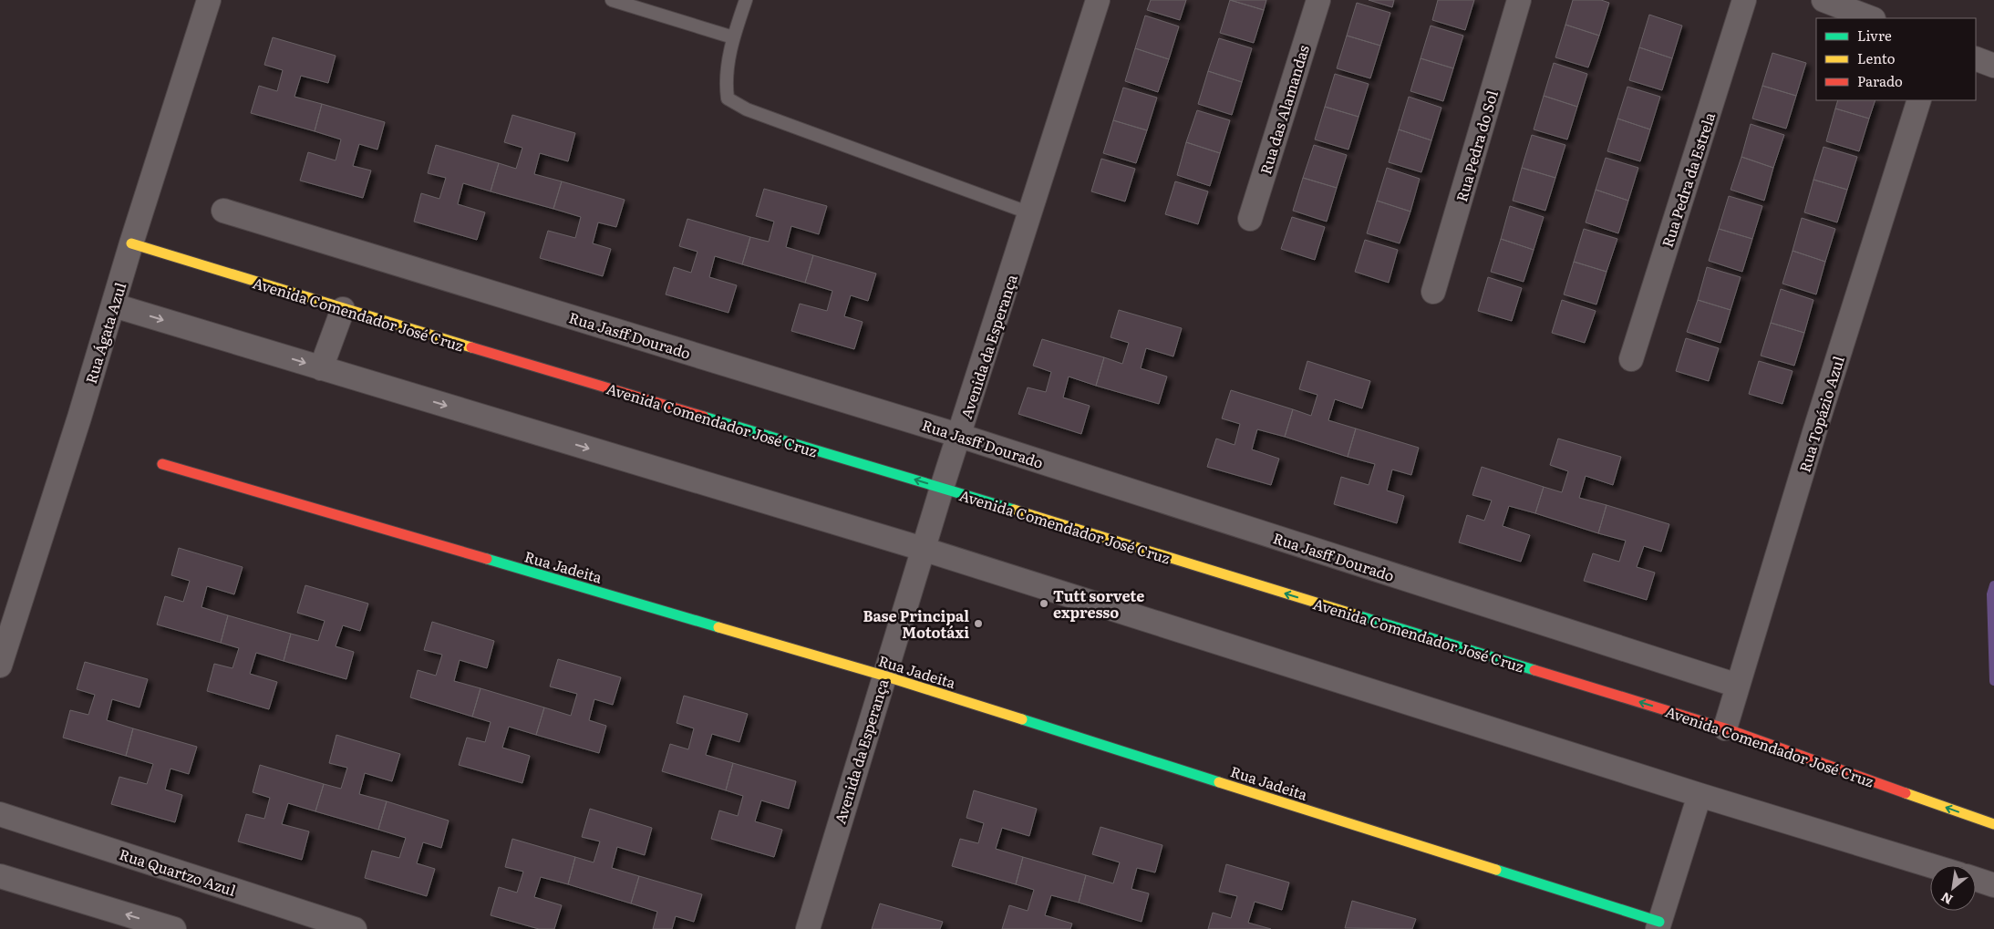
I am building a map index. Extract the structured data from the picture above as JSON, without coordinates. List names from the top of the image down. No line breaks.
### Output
{"streets":{"street":["Rua das Alamandas","Rua Pedra do Sol","Rua Pedra da Estrela","Avenida Comendador José Cruz","Rua Ágata Azul","Rua Jasff Dourado","Avenida da Esperança","Rua Topázio Azul","Rua Jadeita","Rua Quartzo Azul"]},"crossings":[["Avenida Comendador José Cruz","Rua Ágata Azul"],["Avenida Comendador José Cruz","Avenida da Esperança"],["Avenida Comendador José Cruz","Rua Topázio Azul"],["Rua Jasff Dourado","Avenida da Esperança"],["Rua Jasff Dourado","Rua Topázio Azul"],["Avenida da Esperança","Rua Jadeita"]],"places":["Tutt sorvete expresso","Base Principal Mototáxi"],"legend":["Livre","Lento","Parado"],"north":"bottom left"}
